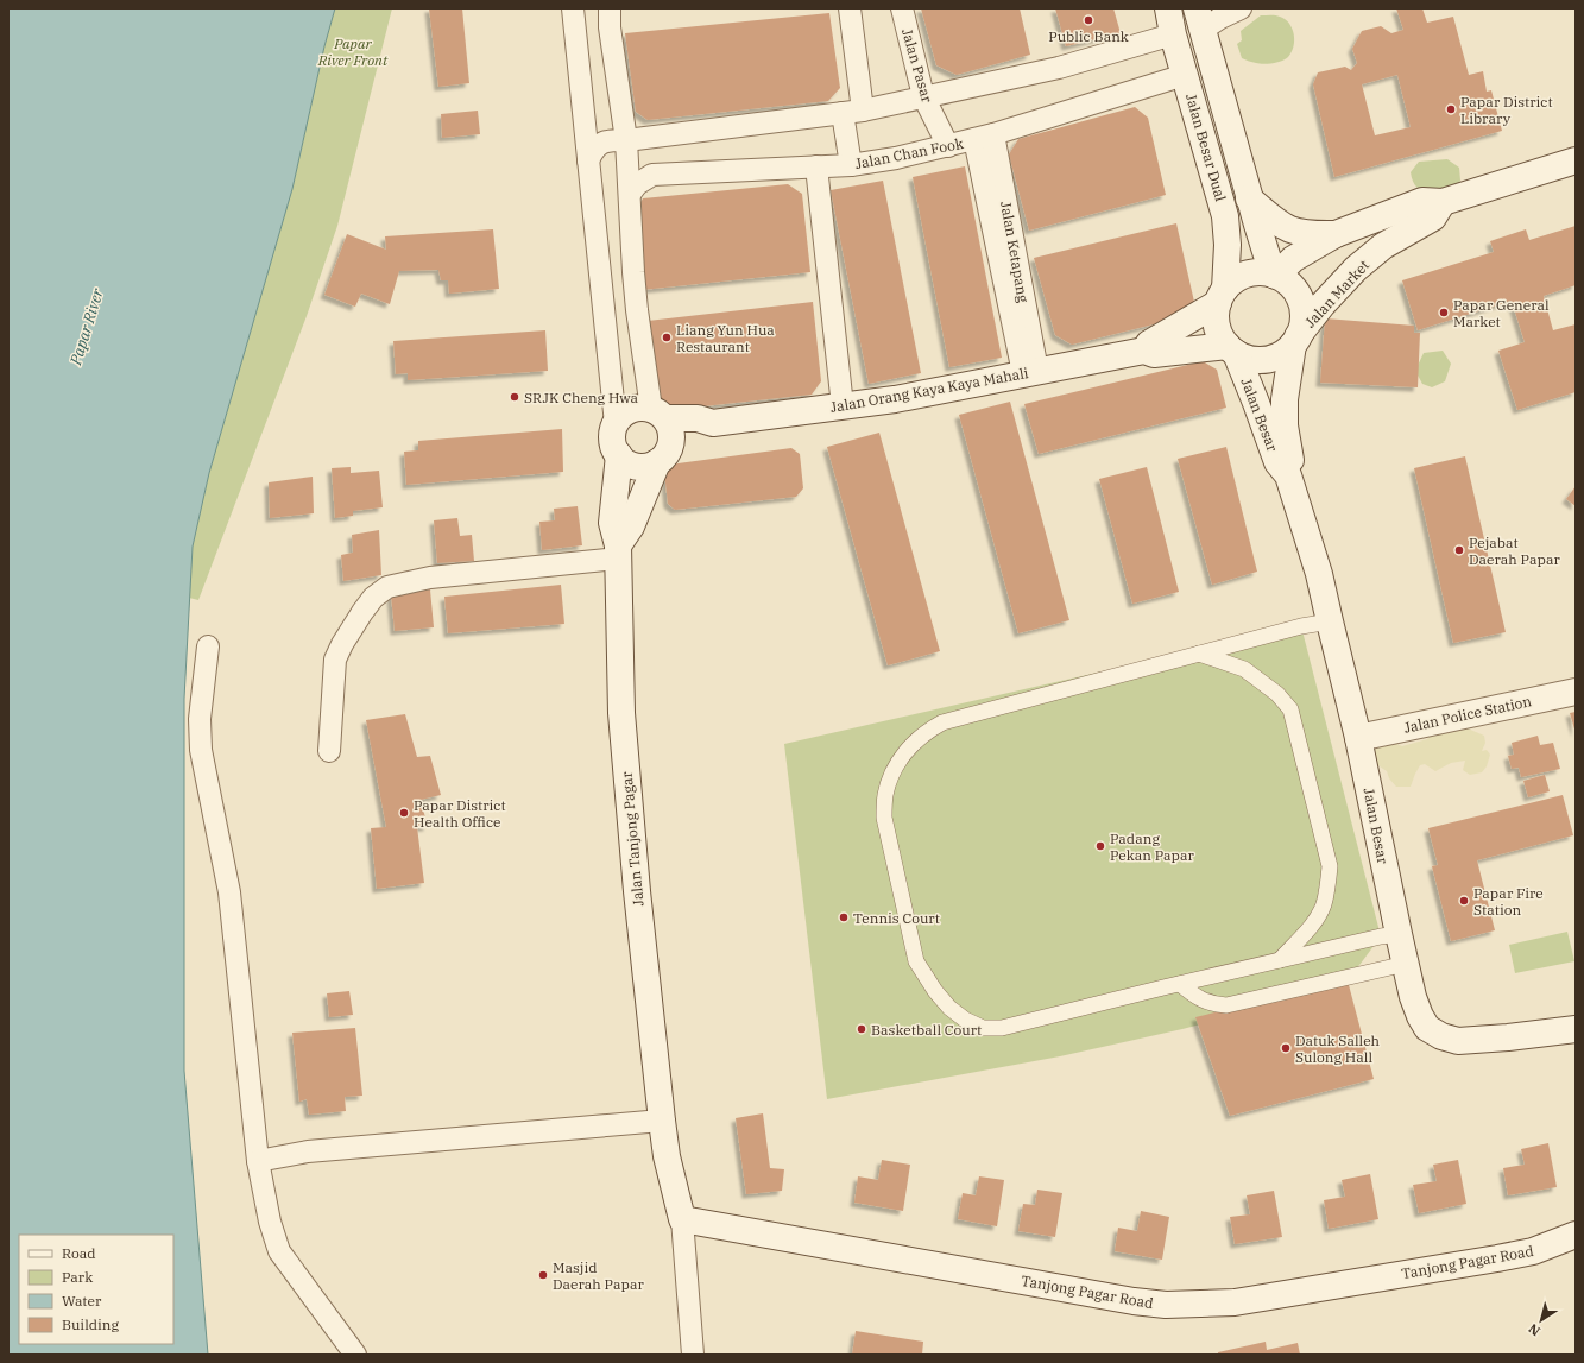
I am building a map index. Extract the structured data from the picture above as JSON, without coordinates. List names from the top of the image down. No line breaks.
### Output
{"streets":{"main road":["Jalan Besar Dual","Jalan Market","Jalan Orang Kaya Kaya Mahali","Jalan Besar","Jalan Police Station","Jalan Tanjong Pagar","Tanjong Pagar Road"],"street":["Jalan Pasar","Jalan Chan Fook","Jalan Ketapang"]},"crossings":[["Jalan Pasar","Jalan Chan Fook"],["Jalan Besar Dual","Jalan Chan Fook"],["Jalan Besar Dual","Jalan Market"],["Jalan Besar Dual","Jalan Orang Kaya Kaya Mahali"],["Jalan Besar Dual","Jalan Besar"],["Jalan Chan Fook","Jalan Ketapang"],["Jalan Ketapang","Jalan Orang Kaya Kaya Mahali"],["Jalan Market","Jalan Orang Kaya Kaya Mahali"],["Jalan Market","Jalan Besar"],["Jalan Orang Kaya Kaya Mahali","Jalan Besar"],["Jalan Orang Kaya Kaya Mahali","Jalan Tanjong Pagar"],["Jalan Besar","Jalan Police Station"],["Jalan Tanjong Pagar","Tanjong Pagar Road"]],"water":["Papar River"],"parks":["Papar River Front"],"places":["Public Bank","Papar District Library","Papar General Market","Liang Yun Hua Restaurant","SRJK Cheng Hwa","Pejabat Daerah Papar","Papar District Health Office","Padang Pekan Papar","Papar Fire Station","Tennis Court","Basketball Court","Datuk Salleh Sulong Hall","Masjid Daerah Papar"],"legend":["Road","Park","Water","Building"],"north":"bottom left"}
